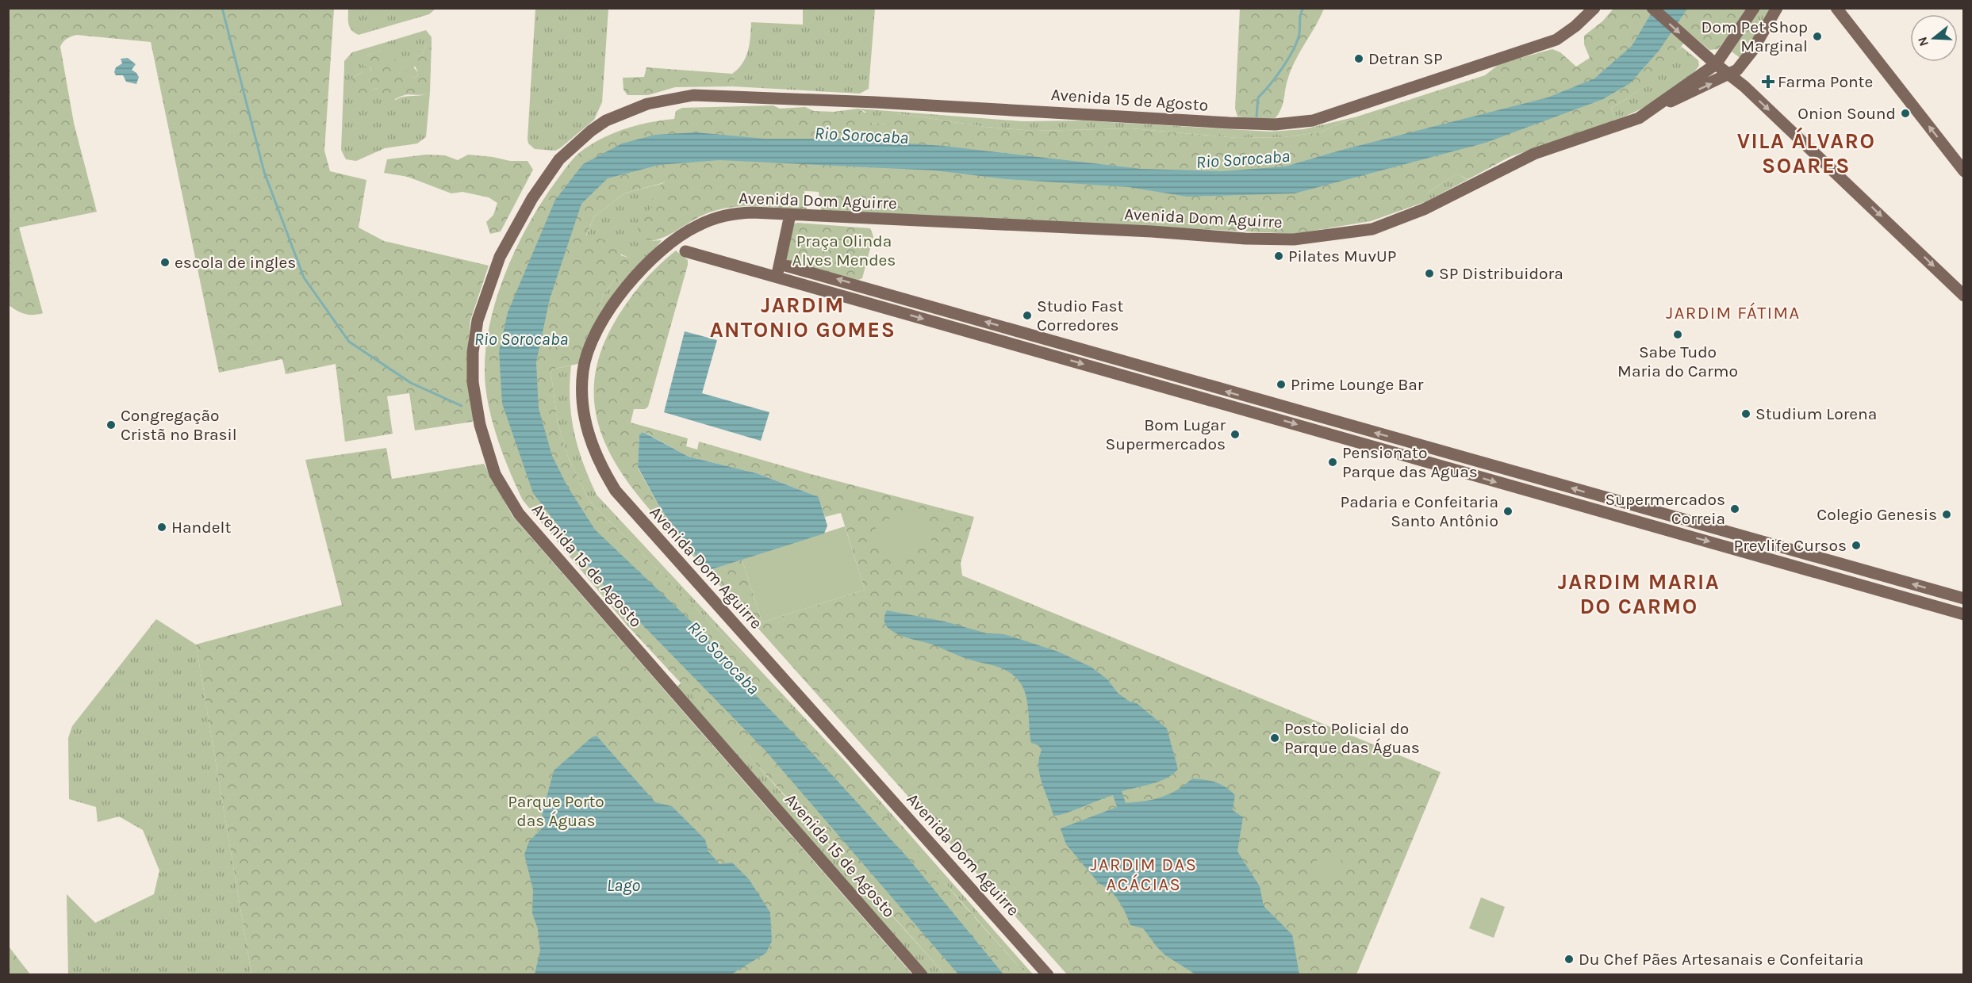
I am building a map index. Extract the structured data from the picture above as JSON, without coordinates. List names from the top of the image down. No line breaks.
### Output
{"streets":{"main road":["Avenida 15 de Agosto","Avenida Dom Aguirre"]},"districts":["VILA ÁLVARO SOARES","JARDIM ANTONIO GOMES","JARDIM FÁTIMA","JARDIM MARIA DO CARMO","JARDIM DAS ACÁCIAS"],"water":["Rio Sorocaba","Lago"],"parks":["Praça Olinda Alves Mendes","Parque Porto das Águas"],"places":{"other":["Dom Pet Shop Marginal","Detran SP","Onion Sound","Pilates MuvUP","escola de ingles","SP Distribuidora","Studio Fast Corredores","Sabe Tudo Maria do Carmo","Prime Lounge Bar","Studium Lorena","Congregação Cristã no Brasil","Bom Lugar Supermercados","Pensionato Parque das Aguas","Supermercados Correia","Padaria e Confeitaria Santo Antônio","Colegio Genesis","Handelt","Prevlife Cursos","Posto Policial do Parque das Águas","Du Chef Pães Artesanais e Confeitaria"],"health":["Farma Ponte"]},"north":"left"}
